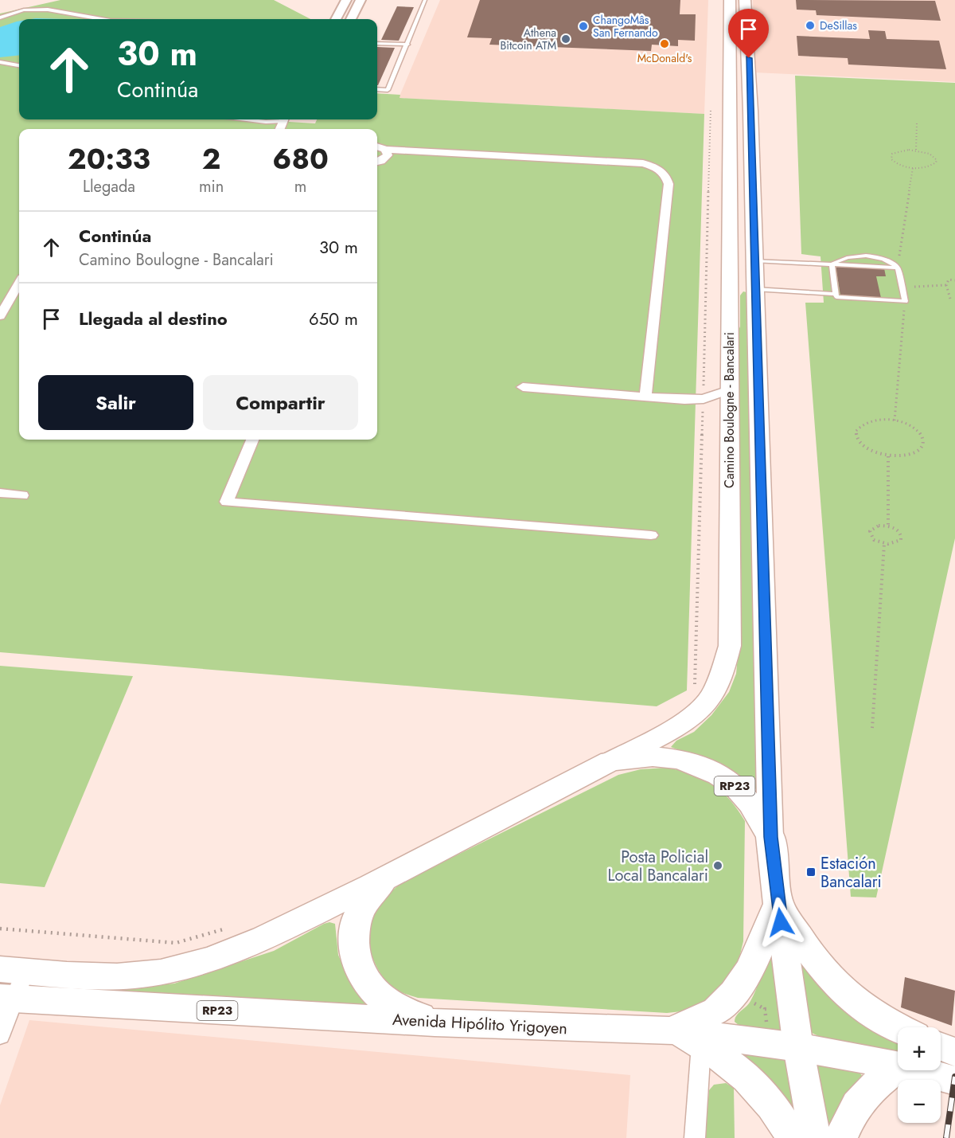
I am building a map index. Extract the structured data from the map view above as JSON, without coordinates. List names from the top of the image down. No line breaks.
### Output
{"streets":{"main road":["Camino Boulogne - Bancalari","RP23","Avenida Hipólito Yrigoyen"]},"crossings":[["Camino Boulogne - Bancalari","RP23"],["RP23","Avenida Hipólito Yrigoyen"]],"places":{"other":["DeSillas","ChangoMâs San Fernando","Athena Bitcoin ATM","McDonald's","Posta Policial Local Bancalari"],"transit":["Estación Bancalari"]},"page":{"turn":["30 m","Continúa"],"eta":["20:33","Llegada","2","min","680","m"],"list":[{"name":"Continúa","note":"Camino Boulogne - Bancalari","value":"30 m"},{"name":"Llegada al destino","value":"650 m"}],"buttons":["Salir","Compartir"],"map_buttons":["+","−"]}}
